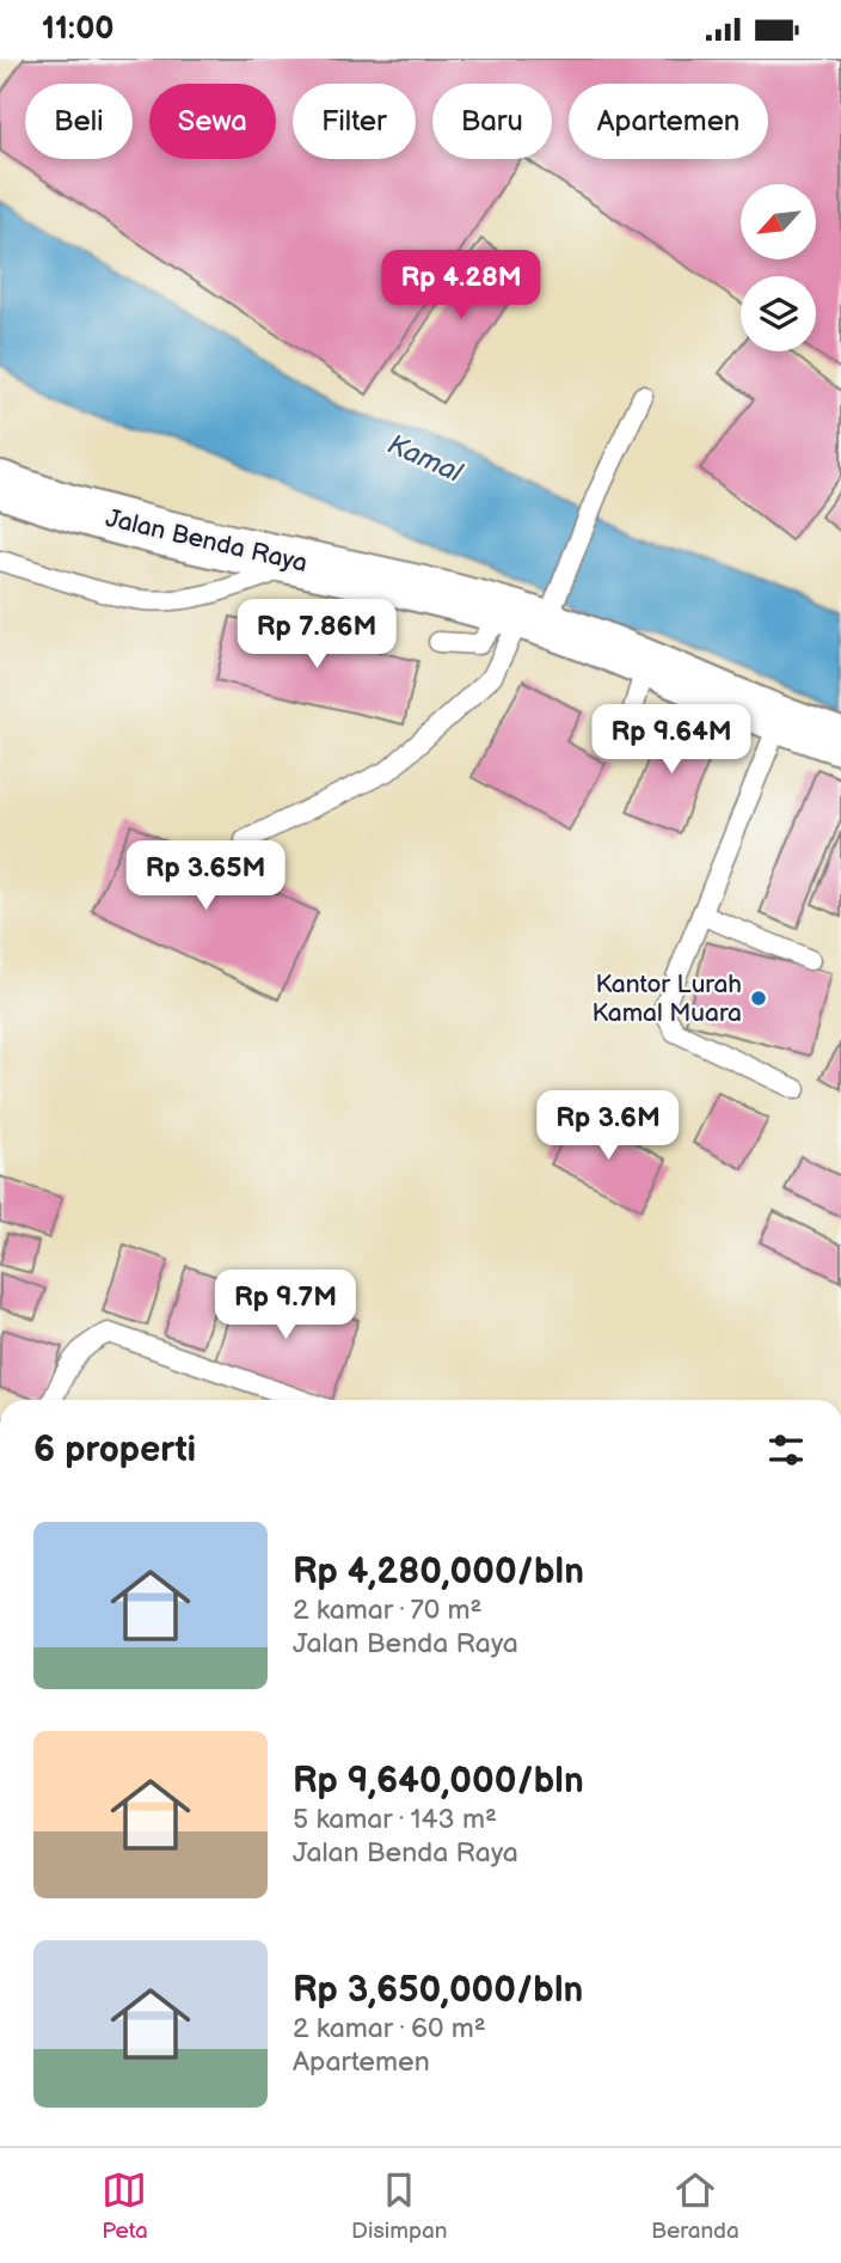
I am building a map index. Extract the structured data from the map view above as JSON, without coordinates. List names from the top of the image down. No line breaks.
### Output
{"streets":{"main road":["Jalan Benda Raya"]},"water":["Kamal"],"places":["Kantor Lurah Kamal Muara"],"north":"bottom left","page":{"status":"11:00","chip":["Beli","Sewa","Filter","Baru","Apartemen"],"price":["Rp 4.28M","Rp 7.86M","Rp 9.64M","Rp 3.65M","Rp 3.6M","Rp 9.7M"],"heading":"6 properti","list":[{"name":"Rp 4,280,000/bln","note":"2 kamar · 70 m² · Jalan Benda Raya"},{"name":"Rp 9,640,000/bln","note":"5 kamar · 143 m² · Jalan Benda Raya"},{"name":"Rp 3,650,000/bln","note":"2 kamar · 60 m² · Apartemen"}],"tabs":["Peta","Disimpan","Beranda"]}}
